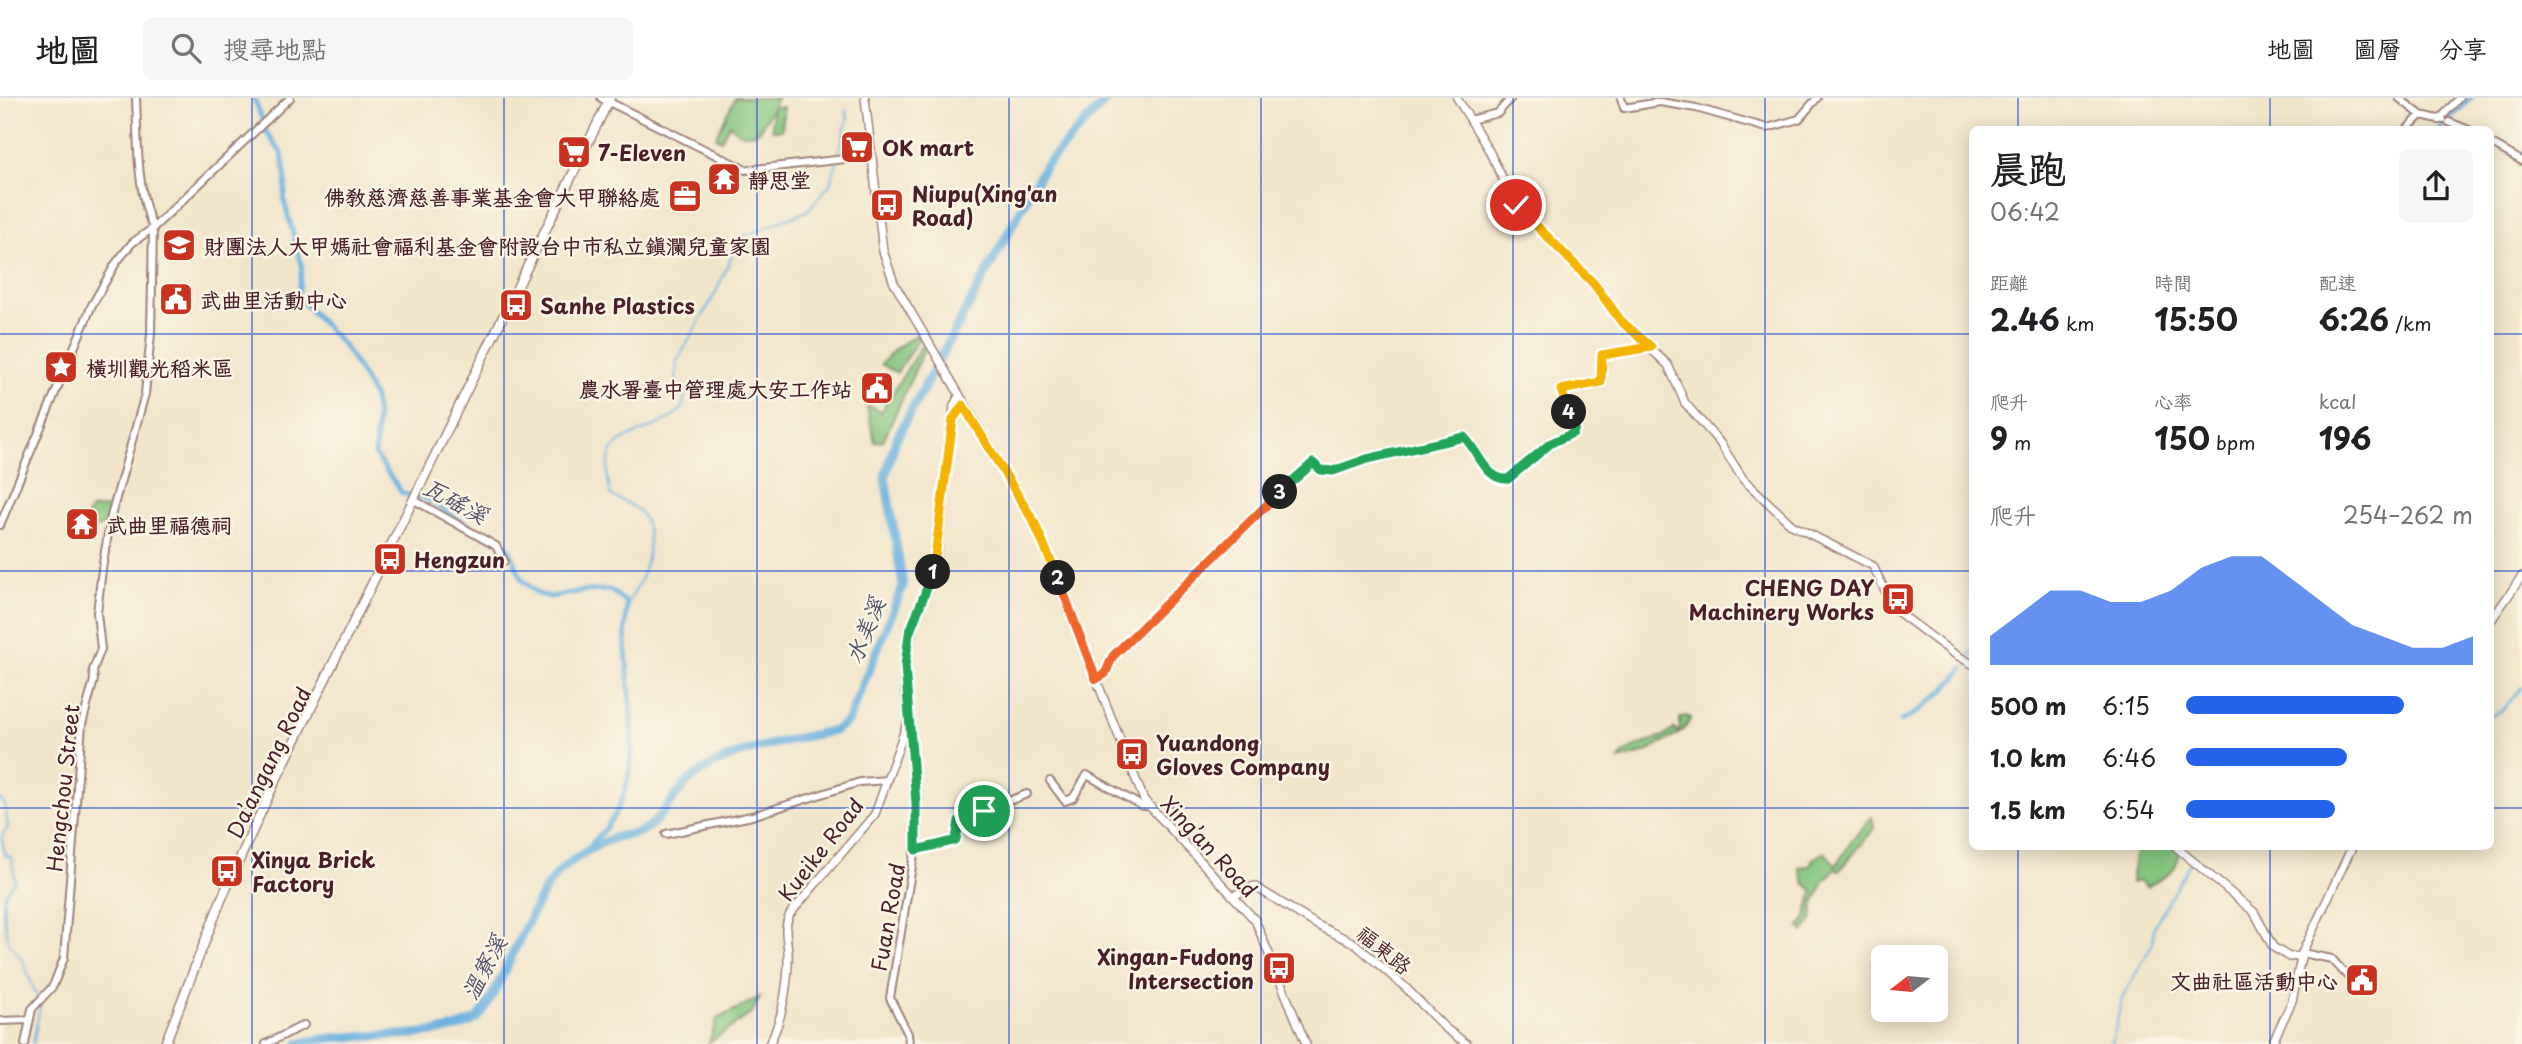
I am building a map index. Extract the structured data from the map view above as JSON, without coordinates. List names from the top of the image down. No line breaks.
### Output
{"streets":{"main road":["Da’angang Road"],"street":["Hengchou Street","Xing’an Road","Kueike Road","Fuan Road","福東路"]},"crossings":[["Xing’an Road","Fuan Road"],["Xing’an Road","福東路"],["Kueike Road","Fuan Road"]],"water":["瓦磘溪","水美溪","溫寮溪"],"places":{"supermarket":["OK mart","7-Eleven"],"temple":["靜思堂","武曲里福德祠"],"office":["佛教慈濟慈善事業基金會大甲聯絡處"],"bus stop":["Niupu(Xing'an Road)","Sanhe Plastics","Hengzun","CHENG DAY Machinery Works","Yuandong Gloves Company","Xinya Brick Factory","Xingan-Fudong Intersection"],"school or university":["財團法人大甲媽社會福利基金會附設台中市私立鎮瀾兒童家園"],"public building":["武曲里活動中心","農水署臺中管理處大安工作站","文曲社區活動中心"],"place":["橫圳觀光稻米區"]},"north":"left","page":{"header":"地圖","search":"搜尋地點","nav":["地圖","圖層","分享"],"heading":["晨跑","06:42"],"stats":[["距離","2.46 km"],["時間","15:50"],["配速","6:26 /km"],["爬升","9 m"],["心率","150 bpm"],["kcal","196"]],"pins":["4","3","1","2"],"chart":["爬升","254–262 m"],"list":[{"name":"500 m","note":"6:15"},{"name":"1.0 km","note":"6:46"},{"name":"1.5 km","note":"6:54"}]}}
